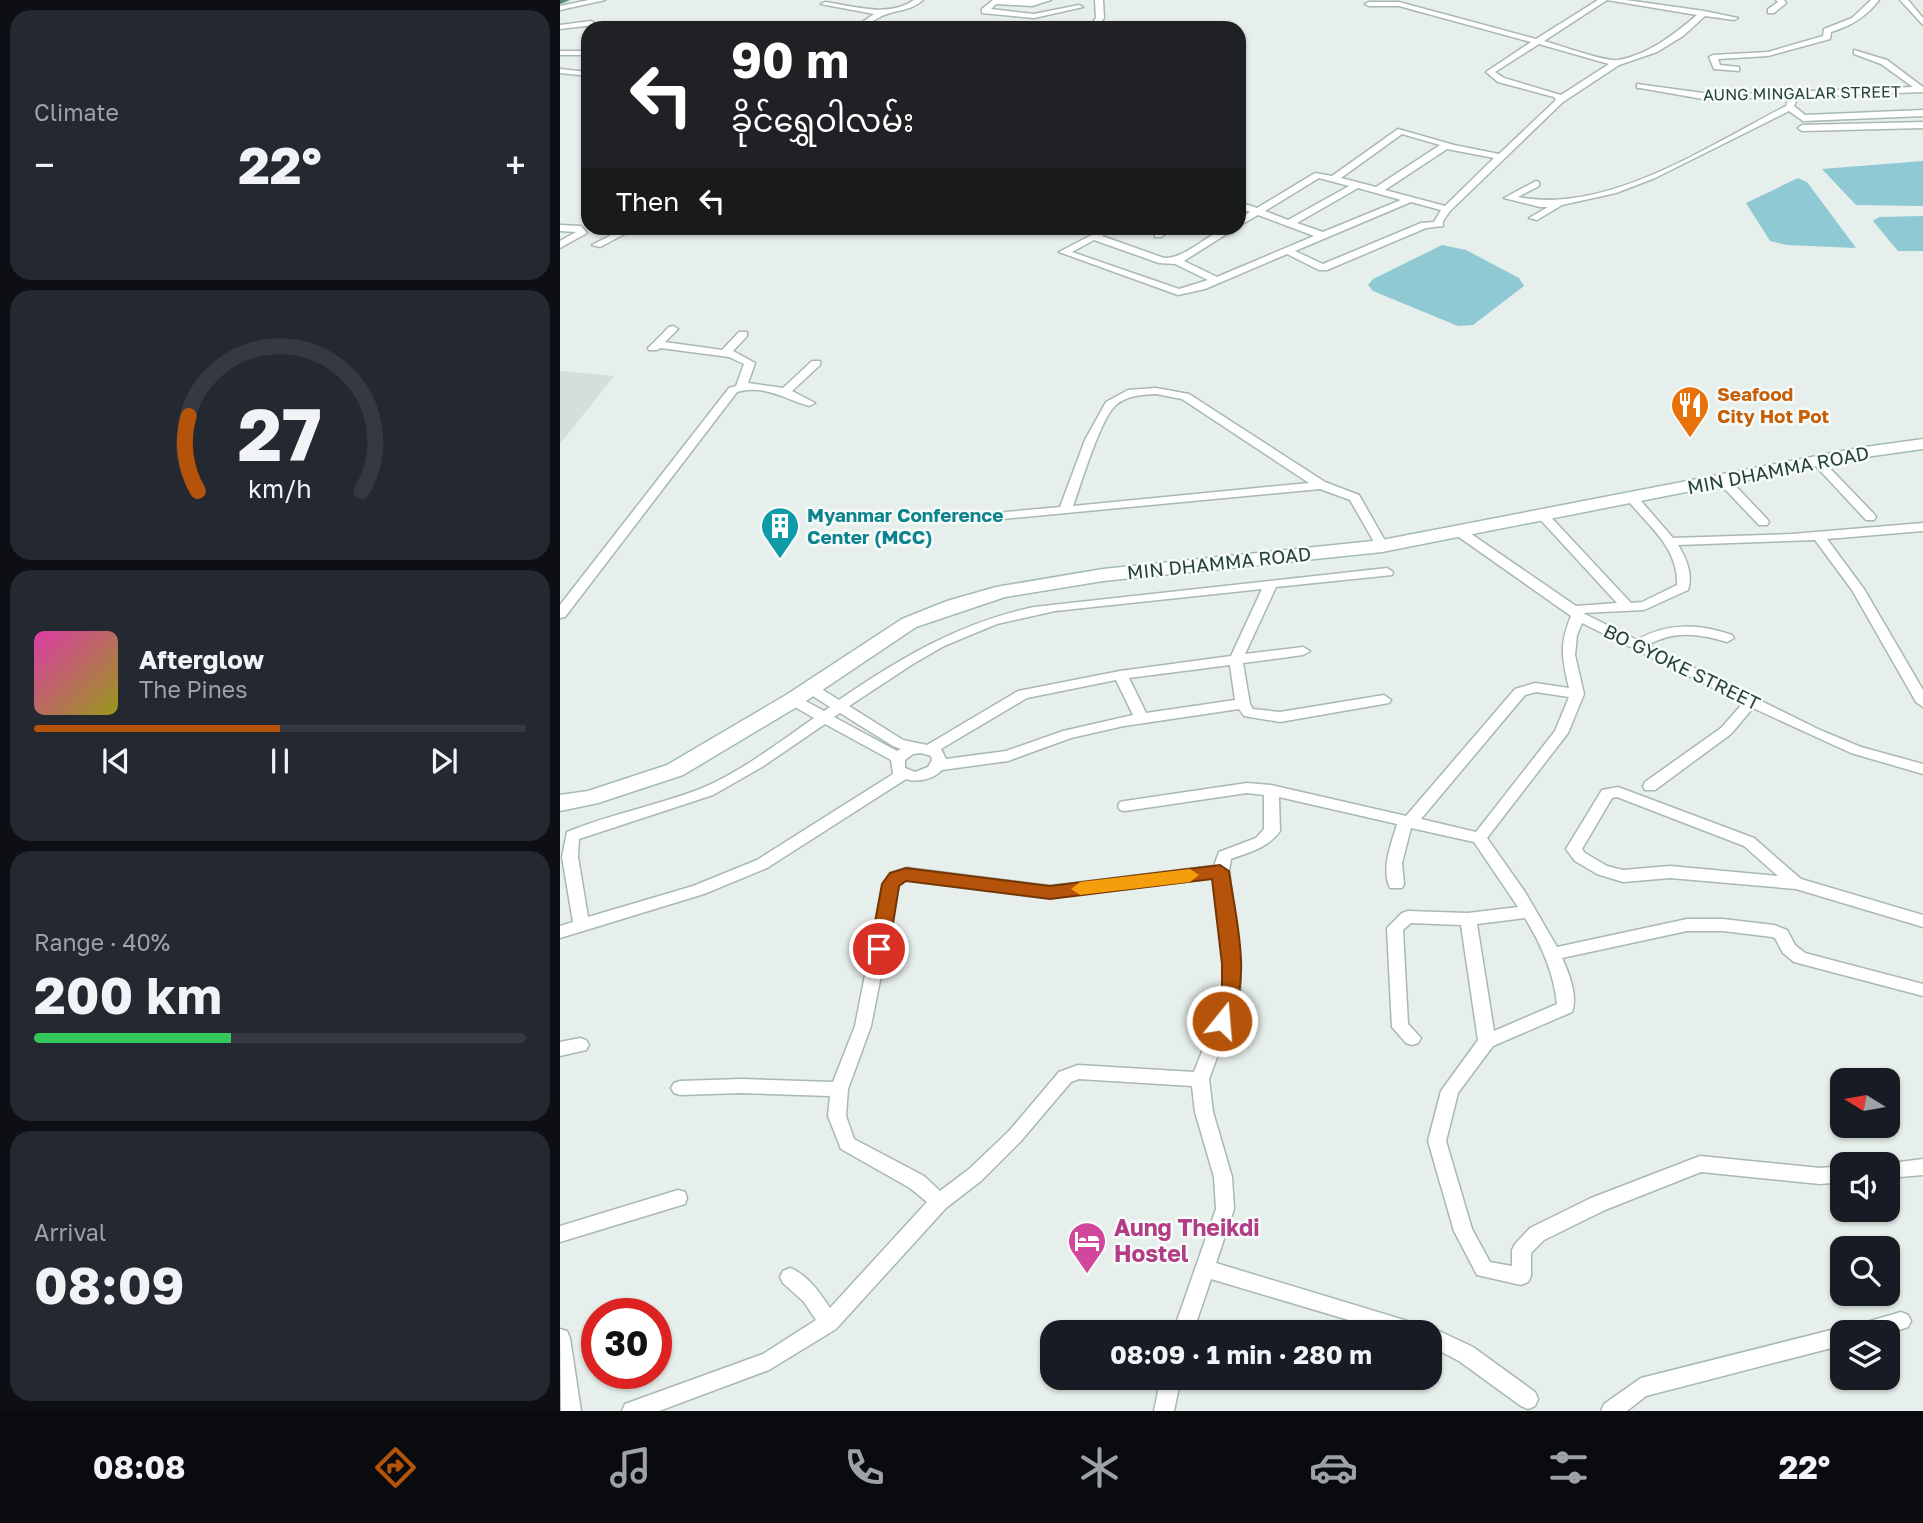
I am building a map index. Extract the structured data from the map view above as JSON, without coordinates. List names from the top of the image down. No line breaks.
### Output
{"streets":{"main road":["MIN DHAMMA ROAD"],"street":["AUNG MINGALAR STREET","BO GYOKE STREET"]},"crossings":[["MIN DHAMMA ROAD","BO GYOKE STREET"]],"places":{"restaurant":["Seafood City Hot Pot"],"building":["Myanmar Conference Center (MCC)"],"hotel":["Aung Theikdi Hostel"]},"north":"left","page":{"tile":["Climate",["Range · 40%","200 km"],["Arrival","08:09"]],"turn":["90 m","ခိုင်ရွှေဝါလမ်း"],"heat":["−","22°","+"],"then":"Then","song":["Afterglow","The Pines"],"limit":"30","trip":"08:09 · 1 min · 280 m","tabs":["08:08","22°"],"gauge":["27","km/h"]}}
